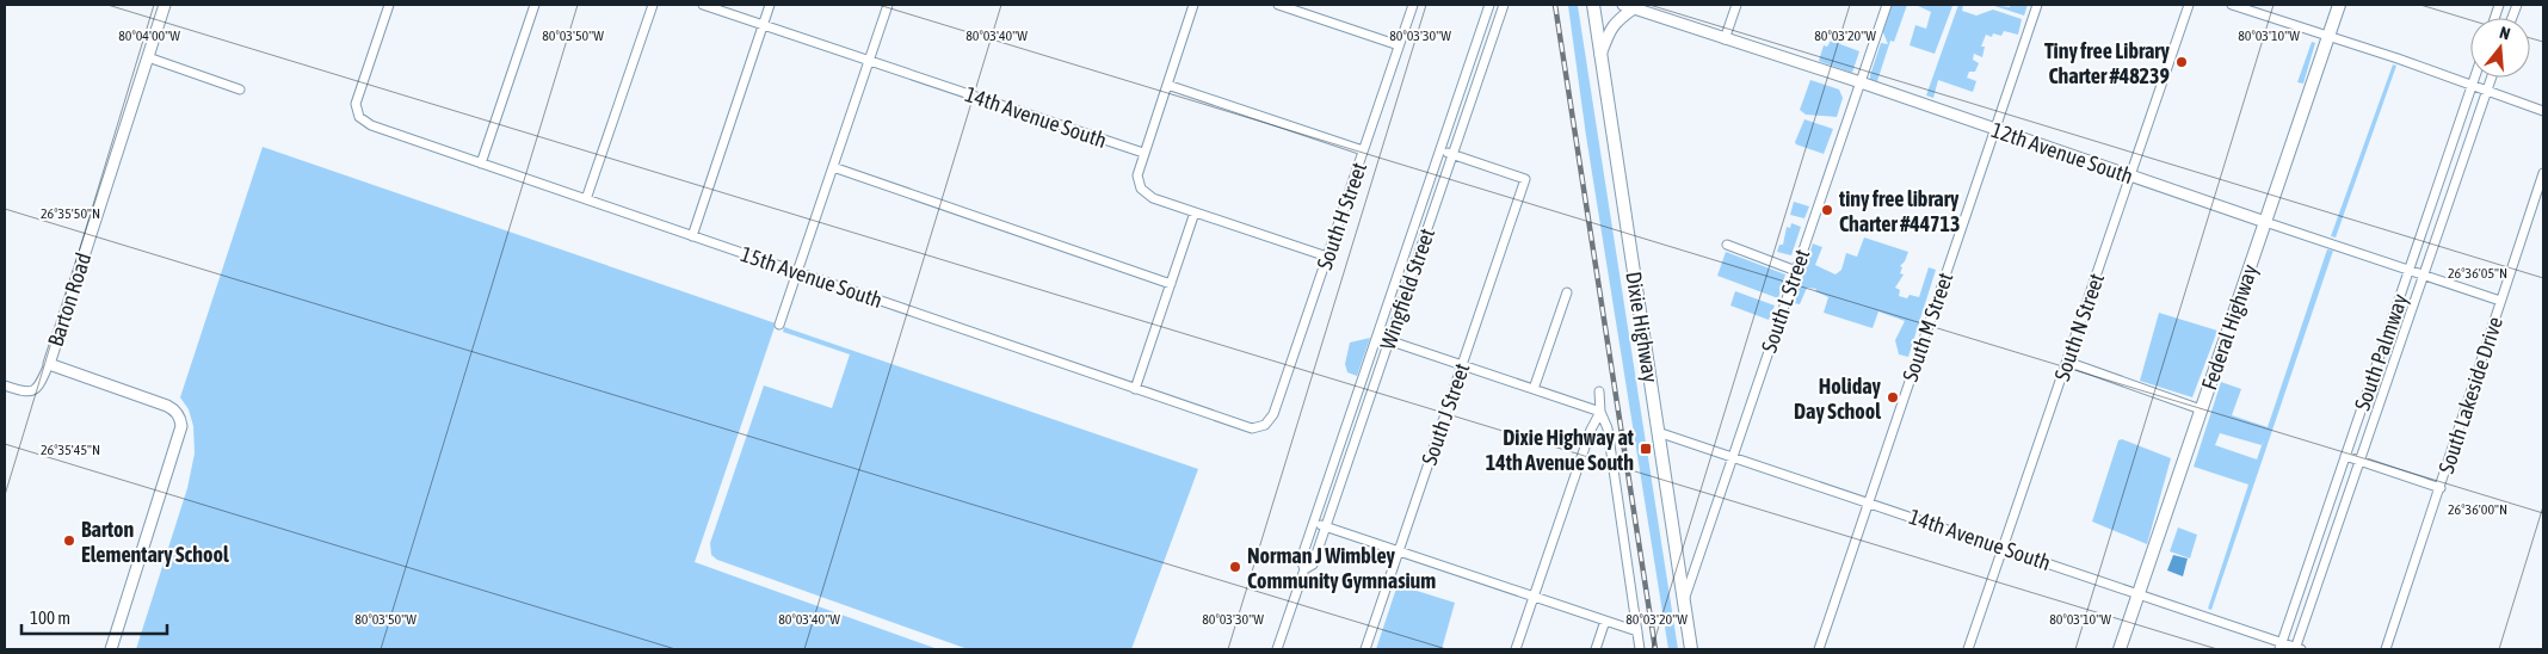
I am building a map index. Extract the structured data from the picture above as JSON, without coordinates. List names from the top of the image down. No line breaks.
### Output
{"streets":{"main road":["Dixie Highway","Federal Highway"],"street":["14th Avenue South","12th Avenue South","South H Street","15th Avenue South","Wingfield Street","Barton Road","South L Street","South M Street","South N Street","South Palmway","South Lakeside Drive","South J Street"]},"crossings":[["14th Avenue South","South L Street"],["14th Avenue South","Dixie Highway"],["14th Avenue South","South M Street"],["14th Avenue South","South N Street"],["14th Avenue South","Federal Highway"],["14th Avenue South","South Palmway"],["12th Avenue South","South L Street"],["12th Avenue South","South M Street"],["12th Avenue South","South N Street"],["12th Avenue South","Federal Highway"],["12th Avenue South","South Palmway"],["12th Avenue South","South Lakeside Drive"],["South H Street","15th Avenue South"],["Wingfield Street","South J Street"],["South L Street","Dixie Highway"]],"places":{"other":["Tiny free Library Charter #48239","tiny free library Charter #44713","Holiday Day School","Barton Elementary School","Norman J Wimbley Community Gymnasium"],"transit":["Dixie Highway at 14th Avenue South"]},"scale_bar":"100 m","north":"top","coordinates":["80°04'00\"W","80°03'50\"W","80°03'40\"W","80°03'30\"W","80°03'20\"W","80°03'10\"W","26°35'50\"N","26°36'05\"N","26°35'45\"N","26°36'00\"N"]}
